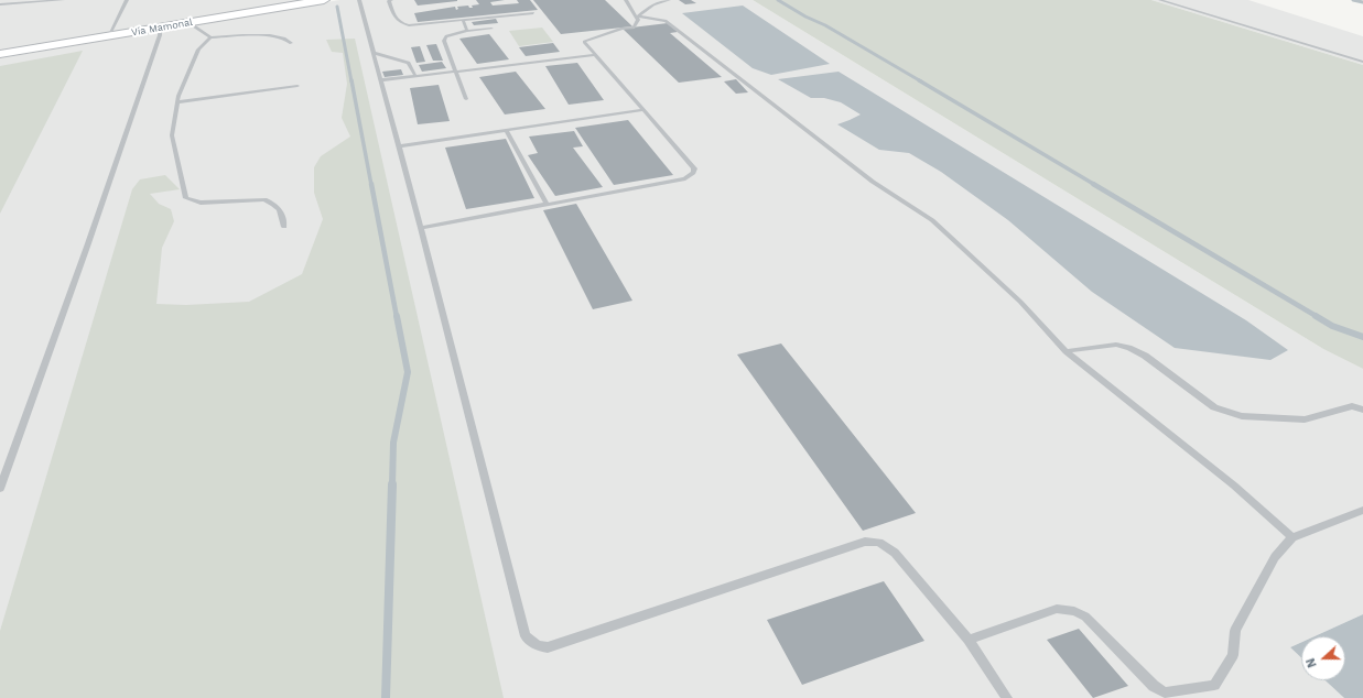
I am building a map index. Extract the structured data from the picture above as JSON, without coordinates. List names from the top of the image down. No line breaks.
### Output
{"streets":{"street":["Vía Mamonal"]},"north":"left"}
